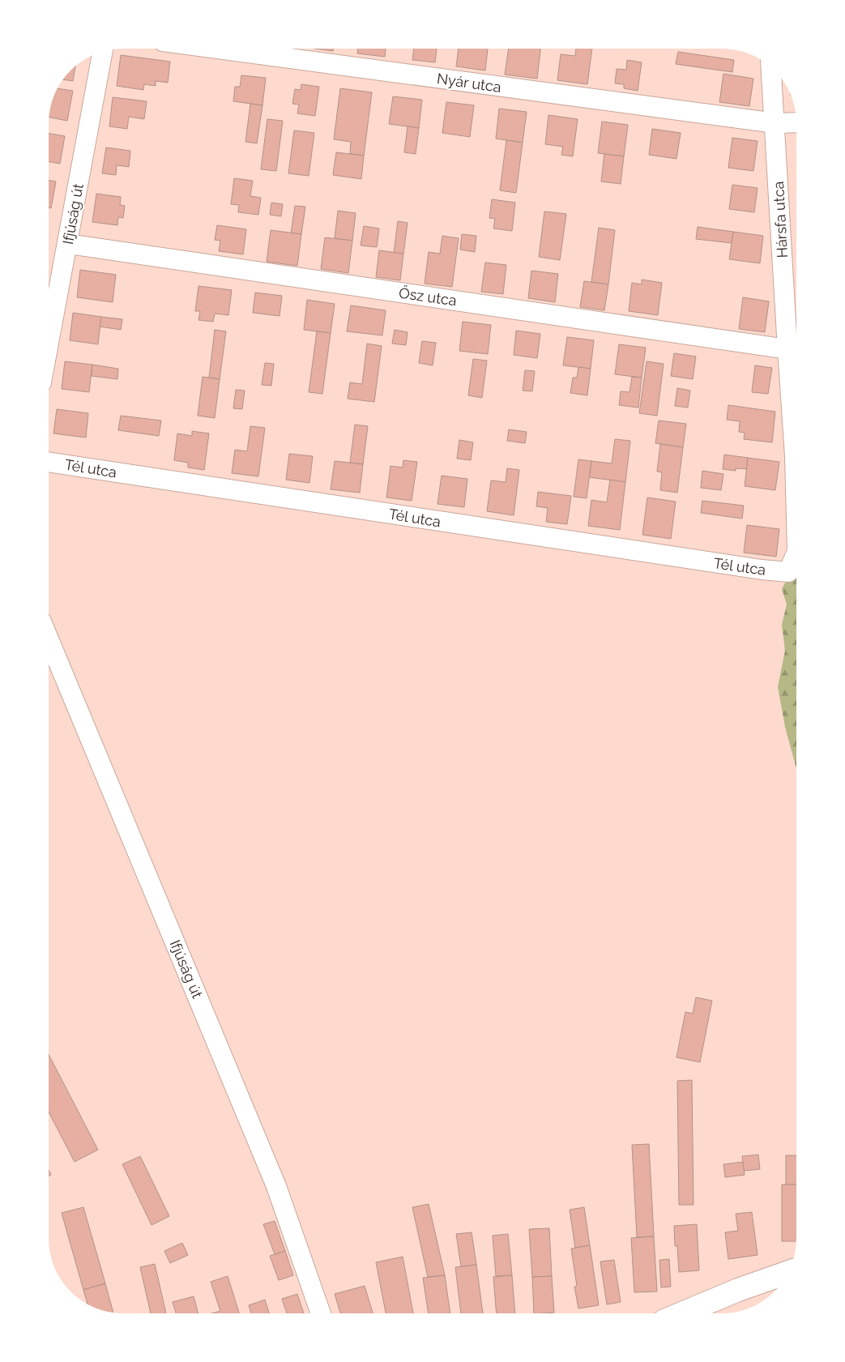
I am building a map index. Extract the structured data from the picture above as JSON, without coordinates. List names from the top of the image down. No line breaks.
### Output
{"streets":{"street":["Nyár utca","Ifjúság út","Hársfa utca","Ősz utca","Tél utca"]},"crossings":[["Nyár utca","Hársfa utca"],["Ifjúság út","Ősz utca"],["Hársfa utca","Ősz utca"],["Hársfa utca","Tél utca"]]}
